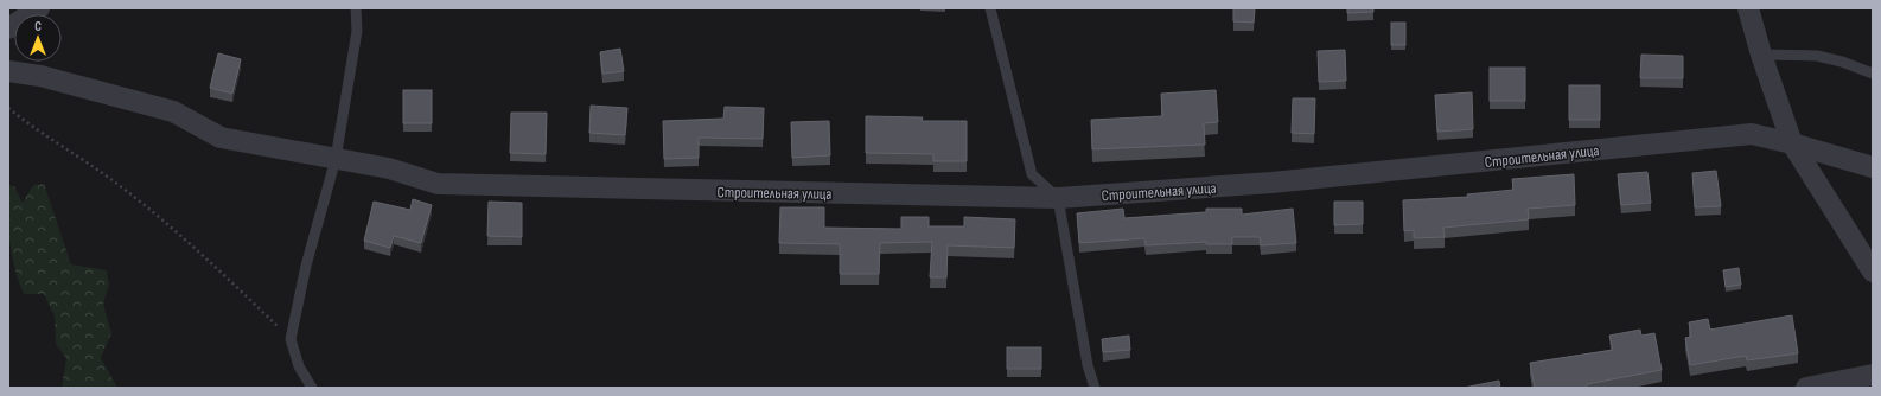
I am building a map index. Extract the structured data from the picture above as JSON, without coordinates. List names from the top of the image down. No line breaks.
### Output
{"streets":{"street":["Строительная улица"]},"north":"top"}
